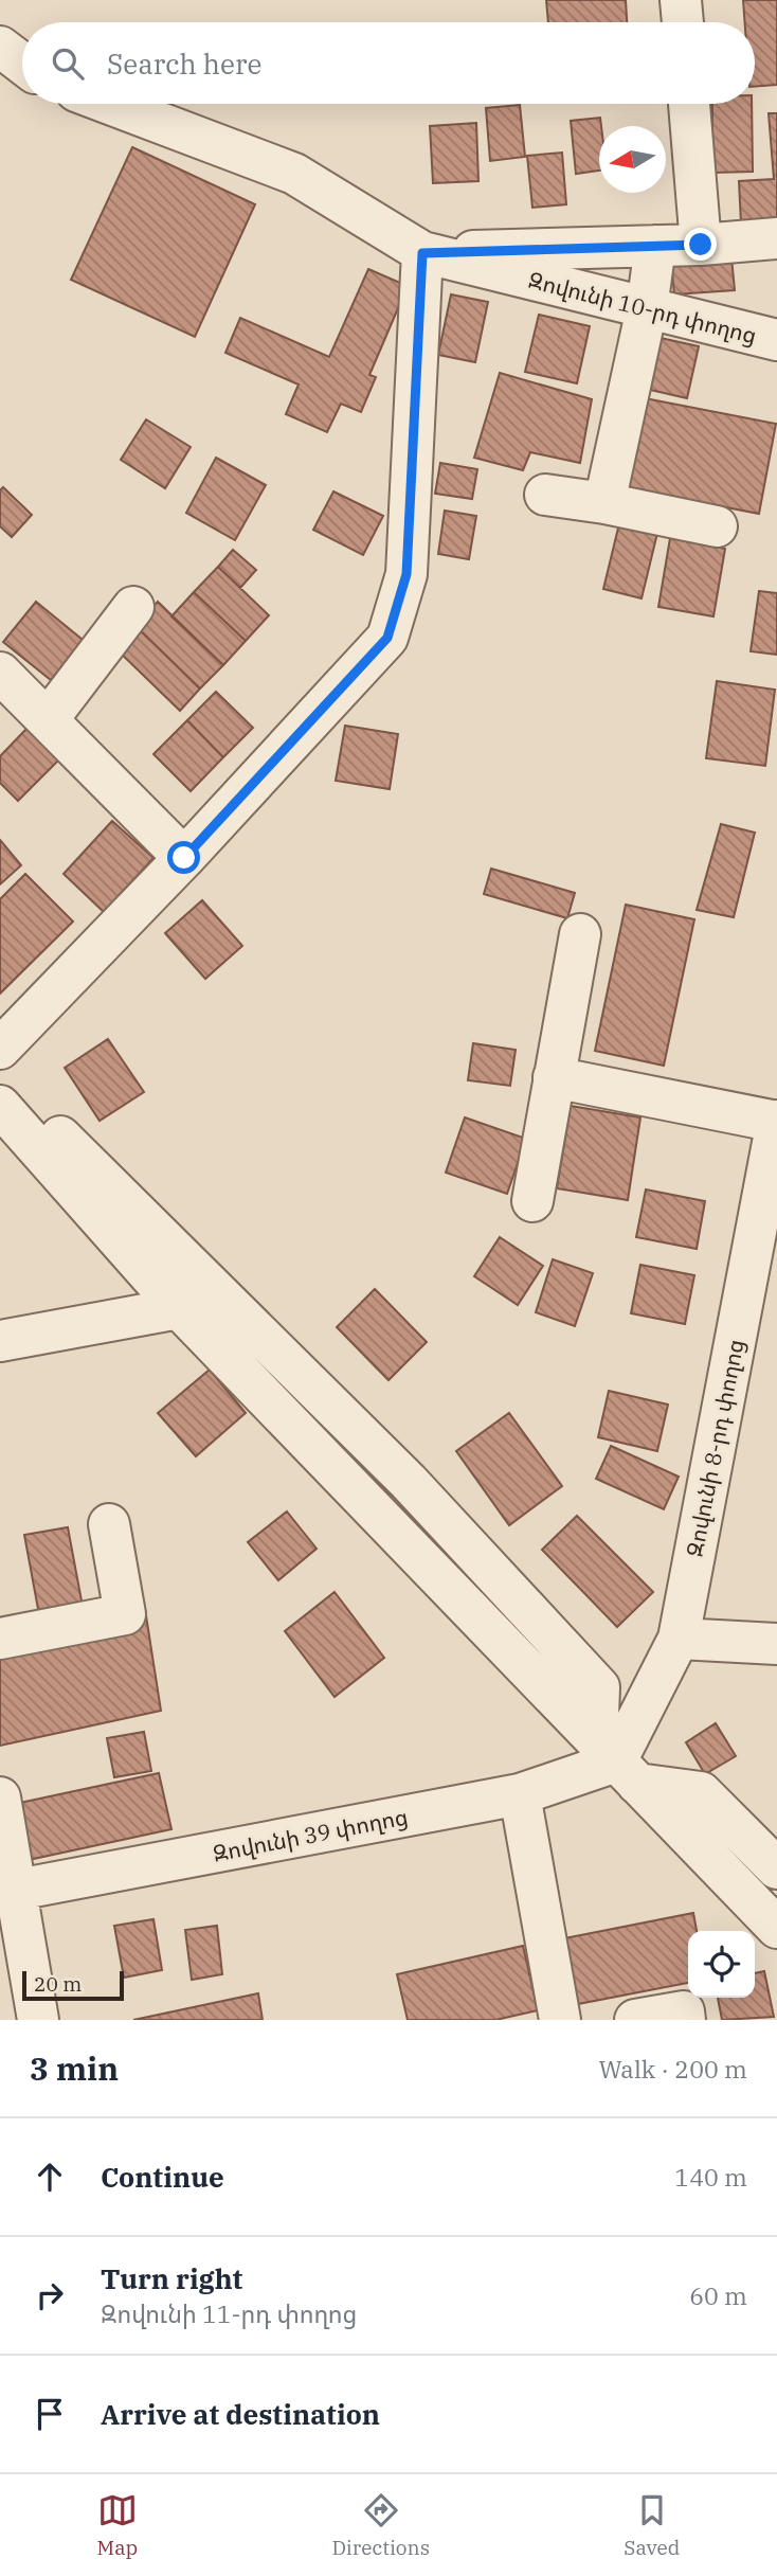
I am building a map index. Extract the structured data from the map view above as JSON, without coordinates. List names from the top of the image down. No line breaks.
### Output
{"streets":{"street":["Զովունի 10-րդ փողոց","Զովունի 8-րդ փողոց","Զովունի 39 փողոց"]},"crossings":[["Զովունի 8-րդ փողոց","Զովունի 39 փողոց"]],"scale_bar":"20 m","north":"left","page":{"search":"Search here","scale":"20 m","heading":["3 min","Walk · 200 m"],"list":[["Continue","140 m"],["Turn right","Զովունի 11-րդ փողոց","60 m"],"Arrive at destination"],"nav":["Map","Directions","Saved"]}}
